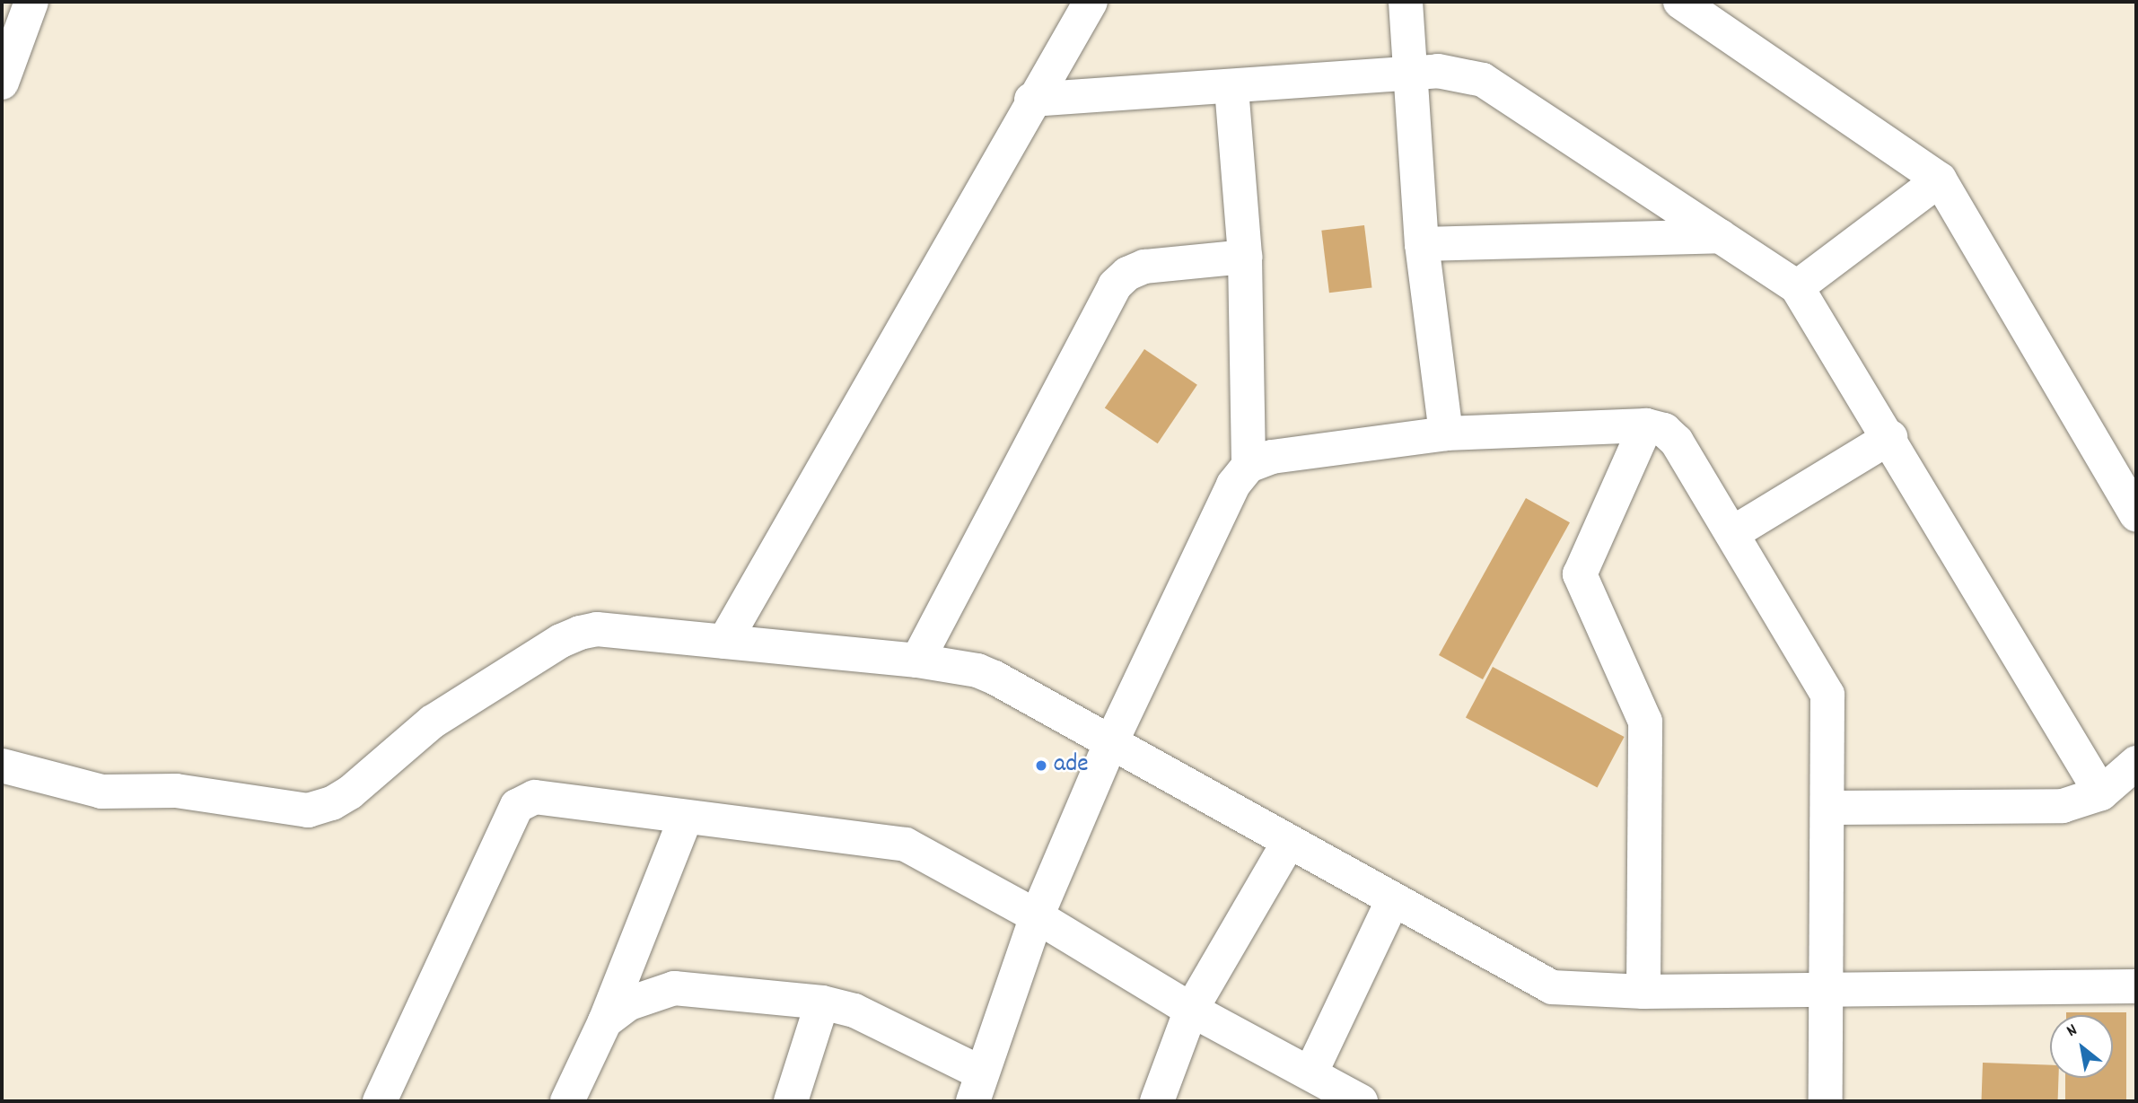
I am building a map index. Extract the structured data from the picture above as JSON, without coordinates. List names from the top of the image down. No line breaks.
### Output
{"places":["ade"],"north":"top left"}
